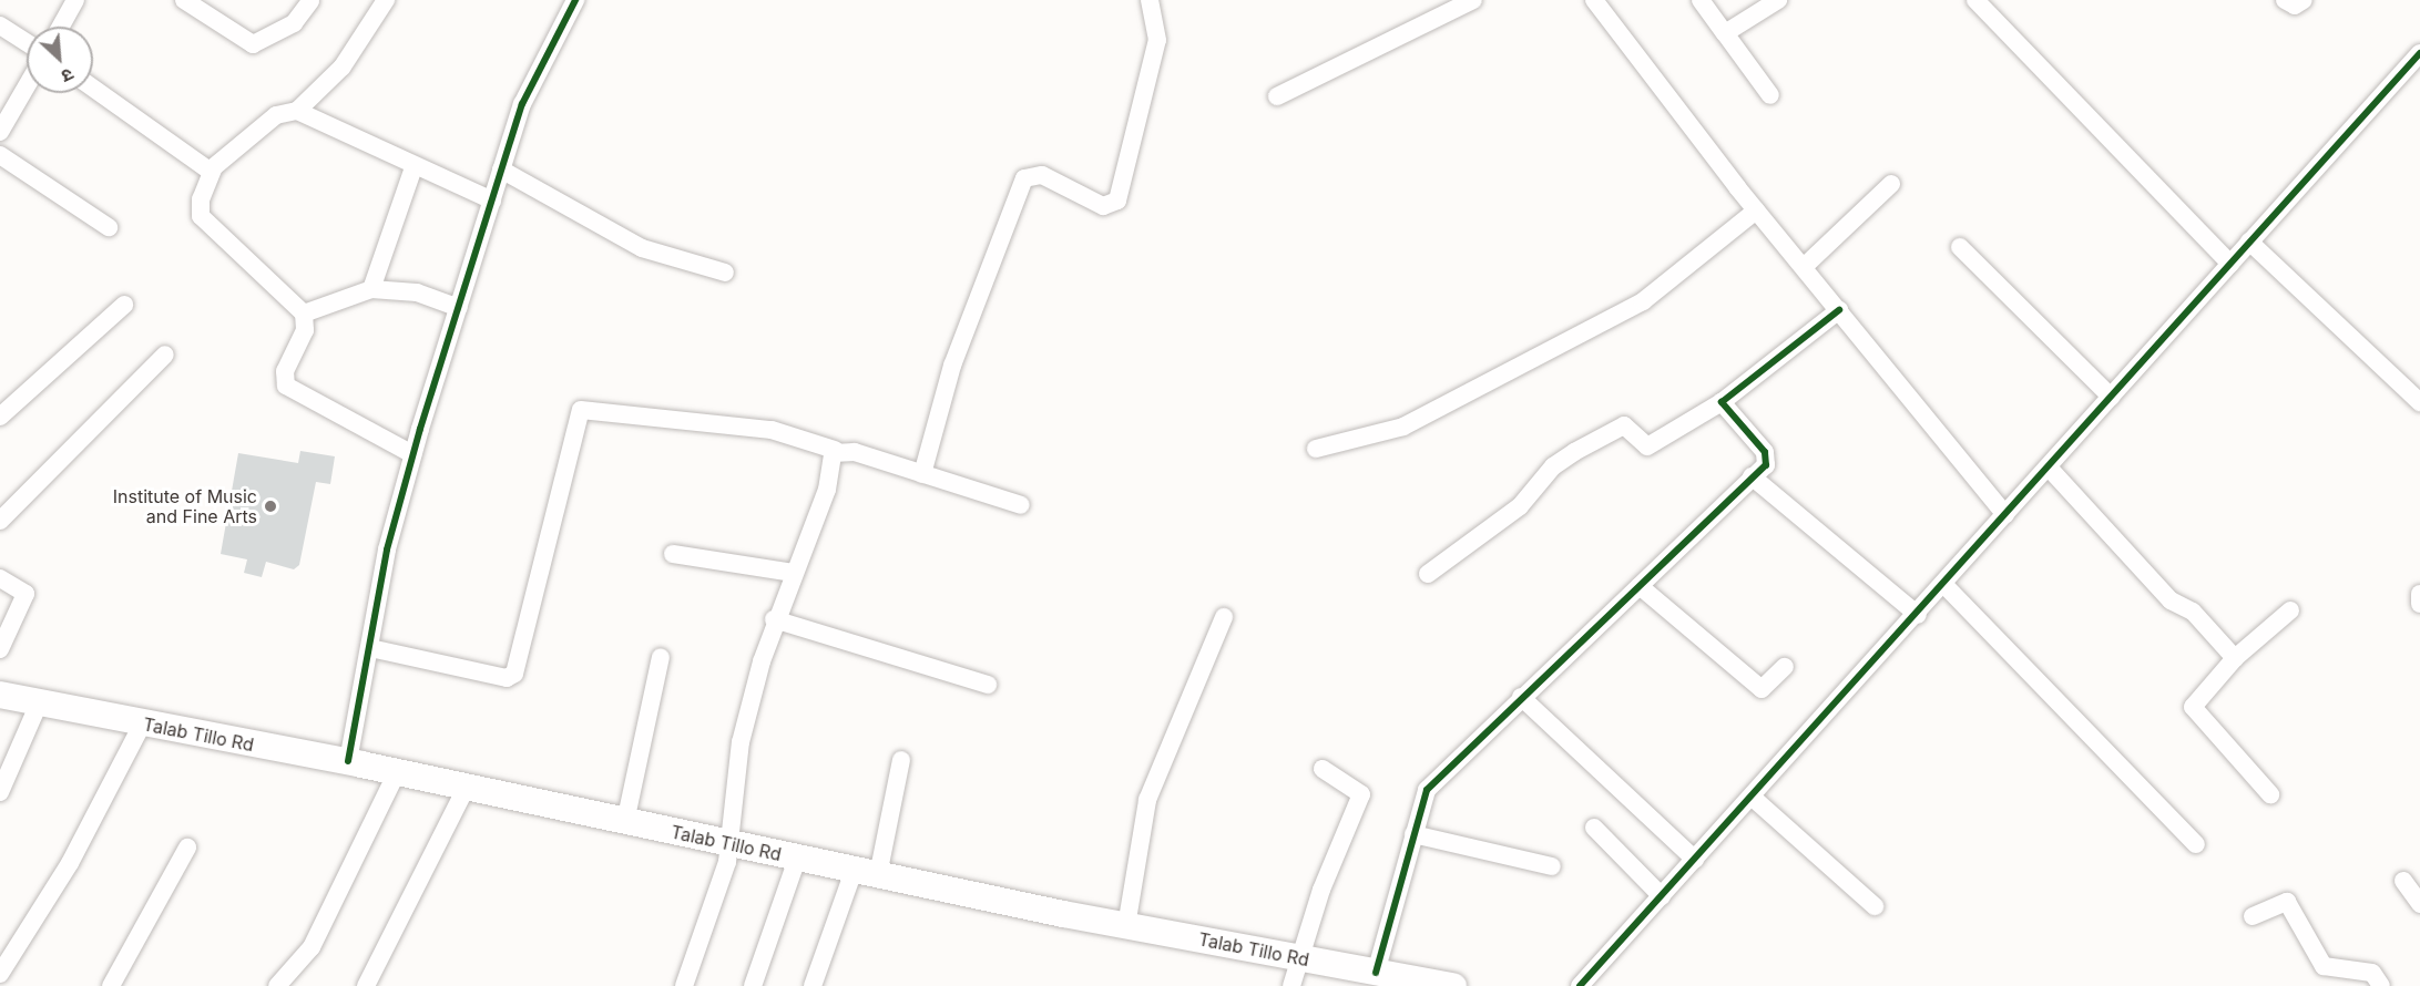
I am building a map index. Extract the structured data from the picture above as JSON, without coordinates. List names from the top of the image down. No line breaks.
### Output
{"streets":{"main road":["Talab Tillo Rd"]},"places":["Institute of Music and Fine Arts"],"north":"bottom right"}
